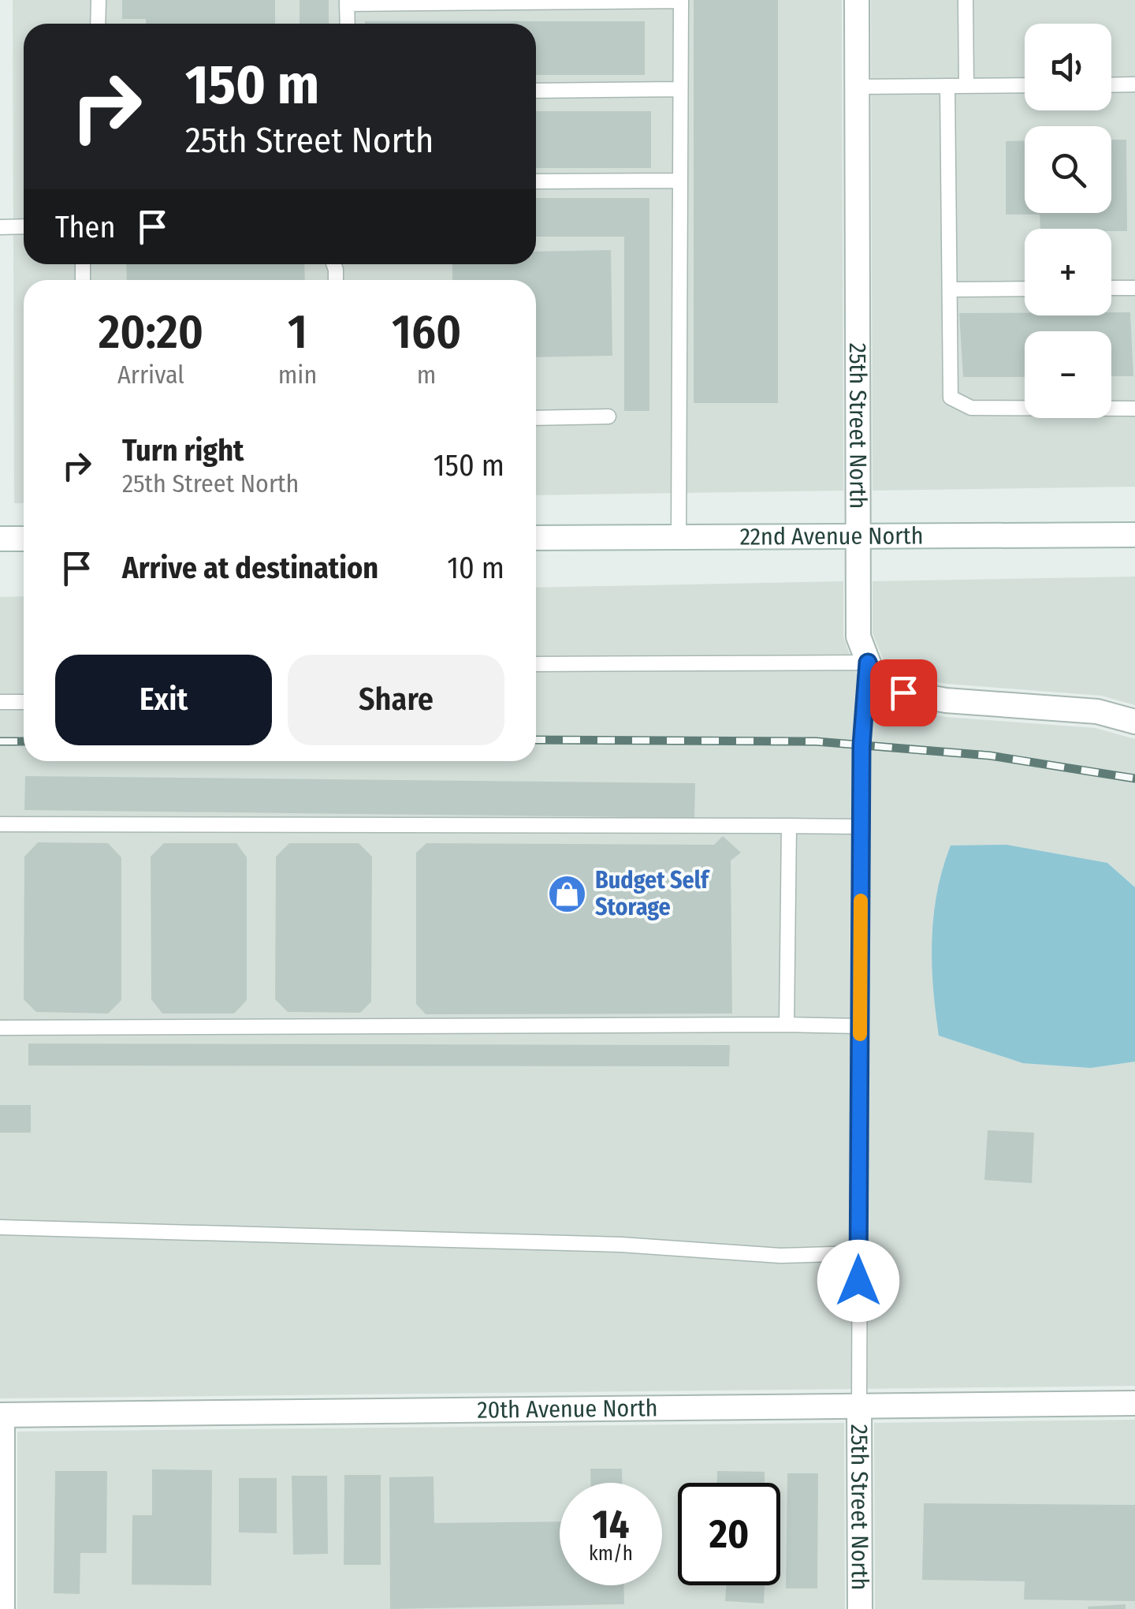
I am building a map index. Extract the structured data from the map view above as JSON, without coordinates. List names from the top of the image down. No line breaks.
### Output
{"streets":{"street":["25th Street North","22nd Avenue North","20th Avenue North"]},"crossings":[["25th Street North","22nd Avenue North"],["25th Street North","20th Avenue North"]],"places":{"shop":["Budget Self Storage"]},"page":{"map_buttons":["+","−"],"turn":["150 m","25th Street North"],"then":"Then","eta":["20:20","Arrival","1","min","160","m"],"list":[{"name":"Turn right","note":"25th Street North","value":"150 m"},{"name":"Arrive at destination","value":"10 m"}],"buttons":["Exit","Share"],"speed":"14 km/h","limit":"20"}}
